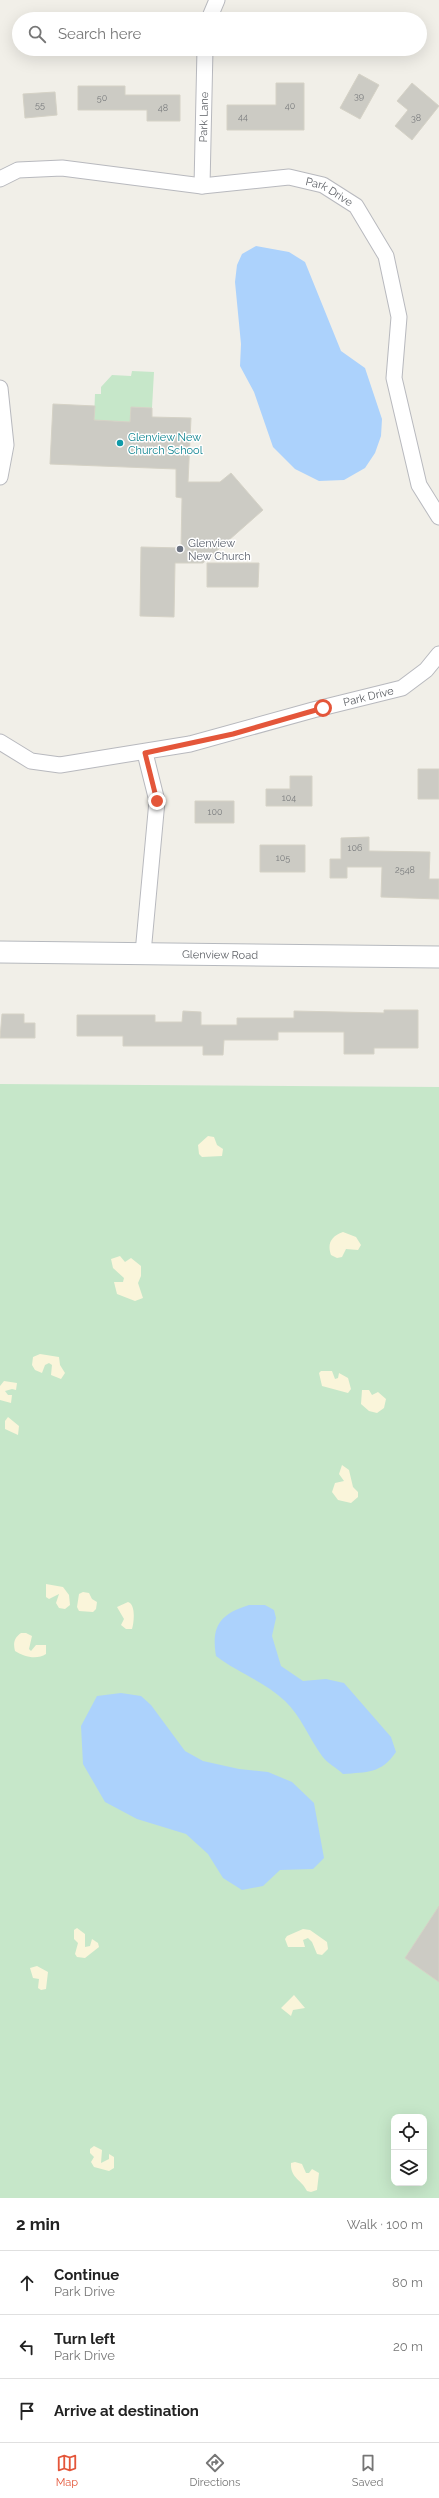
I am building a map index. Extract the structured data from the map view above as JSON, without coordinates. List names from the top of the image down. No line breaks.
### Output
{"streets":{"main road":["Glenview Road"],"street":["Park Lane","Park Drive"]},"crossings":[["Park Lane","Park Drive"]],"places":["Glenview New Church School","Glenview New Church"],"house_numbers":["39","50","55","40","48","44","38","104","100","106","105","2548"],"page":{"search":"Search here","heading":["2 min","Walk · 100 m"],"list":[["Continue","Park Drive","80 m"],["Turn left","Park Drive","20 m"],"Arrive at destination"],"nav":["Map","Directions","Saved"]}}
